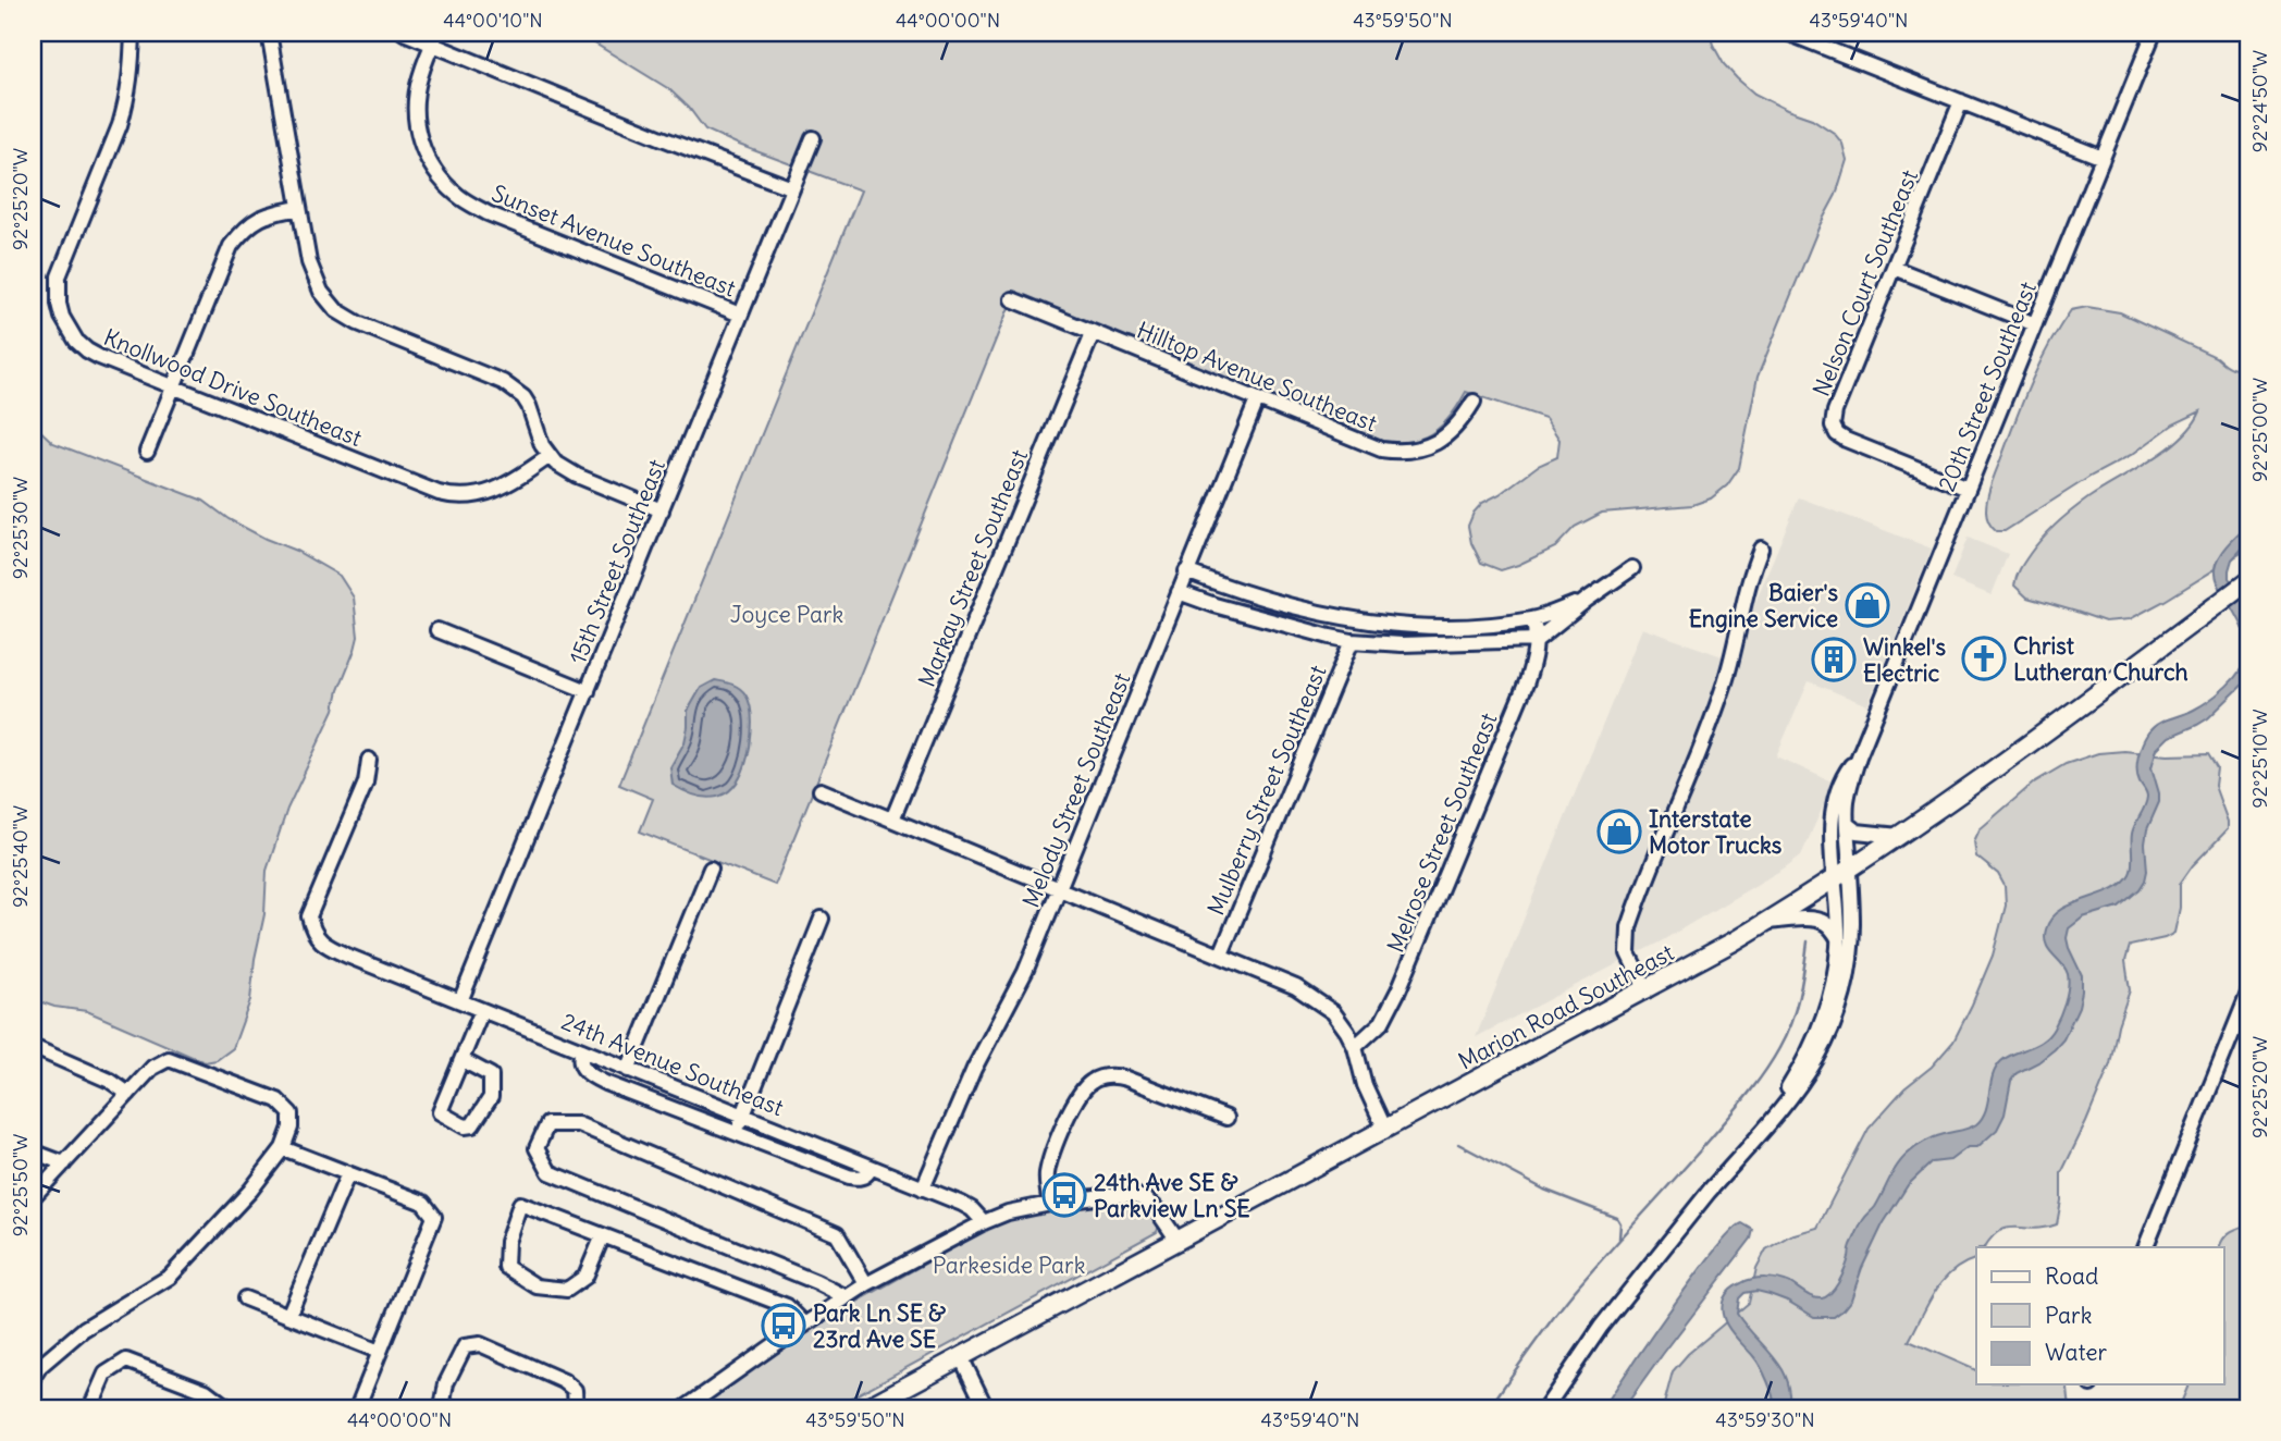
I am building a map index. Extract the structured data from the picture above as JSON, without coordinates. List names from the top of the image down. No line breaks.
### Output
{"streets":{"main road":["Marion Road Southeast"],"street":["Sunset Avenue Southeast","Nelson Court Southeast","Hilltop Avenue Southeast","20th Street Southeast","Knollwood Drive Southeast","15th Street Southeast","Markay Street Southeast","Melody Street Southeast","Mulberry Street Southeast","Melrose Street Southeast","24th Avenue Southeast"]},"crossings":[["Sunset Avenue Southeast","15th Street Southeast"],["Nelson Court Southeast","20th Street Southeast"],["Hilltop Avenue Southeast","Markay Street Southeast"],["Hilltop Avenue Southeast","Melody Street Southeast"],["20th Street Southeast","Marion Road Southeast"],["15th Street Southeast","24th Avenue Southeast"],["Melody Street Southeast","24th Avenue Southeast"]],"parks":["Joyce Park","Parkeside Park"],"places":{"shop":["Baier's Engine Service","Interstate Motor Trucks"],"church":["Christ Lutheran Church"],"building":["Winkel's Electric"],"bus stop":["24th Ave SE & Parkview Ln SE","Park Ln SE & 23rd Ave SE"]},"legend":["Road","Park","Water"],"coordinates":["44°00'10\"N","44°00'00\"N","43°59'50\"N","43°59'40\"N","92°24'50\"W","92°25'20\"W","92°25'00\"W","92°25'30\"W","92°25'10\"W","92°25'40\"W","92°25'50\"W","43°59'30\"N"]}
